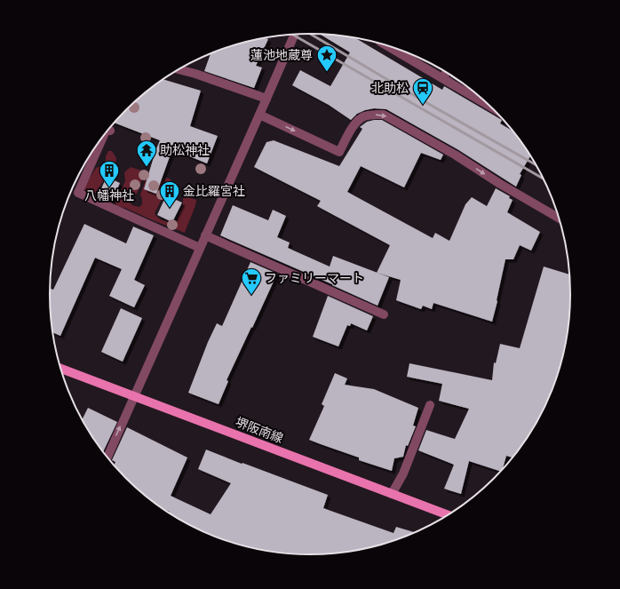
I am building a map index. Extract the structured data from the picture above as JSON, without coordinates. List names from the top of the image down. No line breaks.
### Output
{"streets":{"main road":["堺阪南線"]},"places":{"place":["蓮池地蔵尊"],"station":["北助松"],"temple":["助松神社"],"building":["八幡神社","金比羅宮社"],"supermarket":["ファミリーマート"]}}
